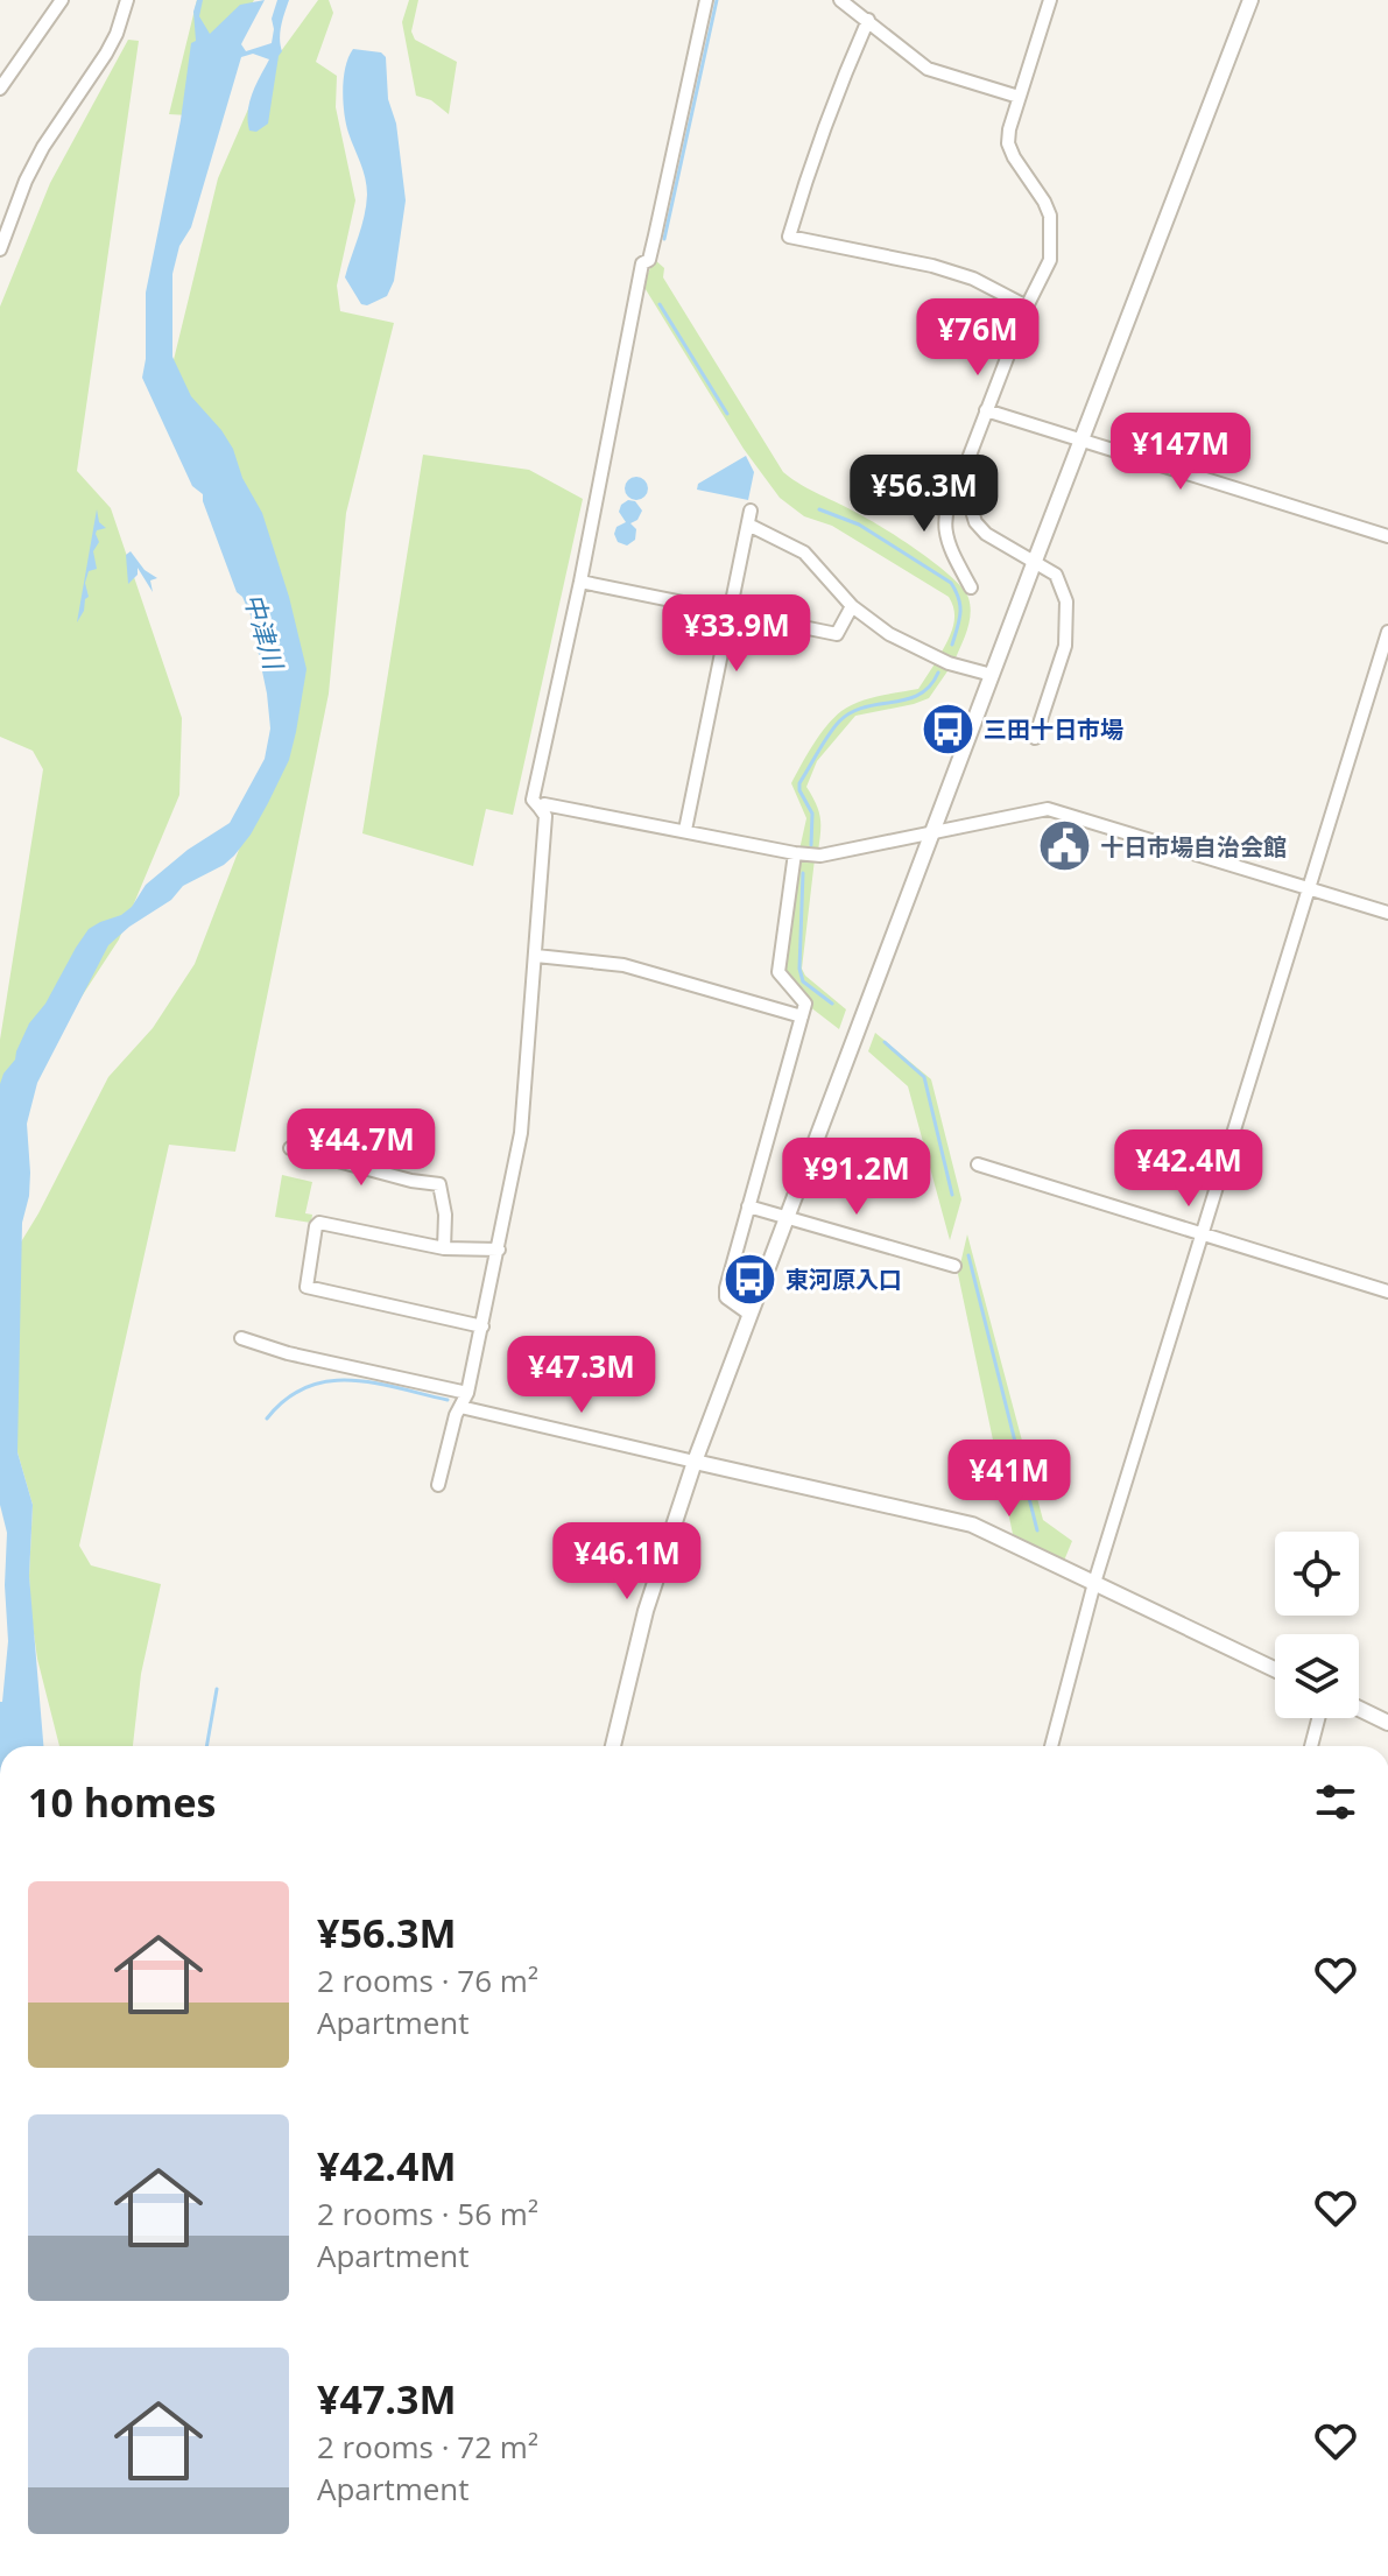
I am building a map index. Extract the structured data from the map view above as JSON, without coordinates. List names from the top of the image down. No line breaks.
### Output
{"water":["中津川"],"places":{"bus stop":["三田十日市場","東河原入口"],"public building":["十日市場自治会館"]},"page":{"price":["¥76M","¥147M","¥56.3M","¥33.9M","¥44.7M","¥42.4M","¥91.2M","¥47.3M","¥41M","¥46.1M"],"heading":"10 homes","list":[{"name":"¥56.3M","note":"2 rooms · 76 m² · Apartment"},{"name":"¥42.4M","note":"2 rooms · 56 m² · Apartment"},{"name":"¥47.3M","note":"2 rooms · 72 m² · Apartment"}]}}
